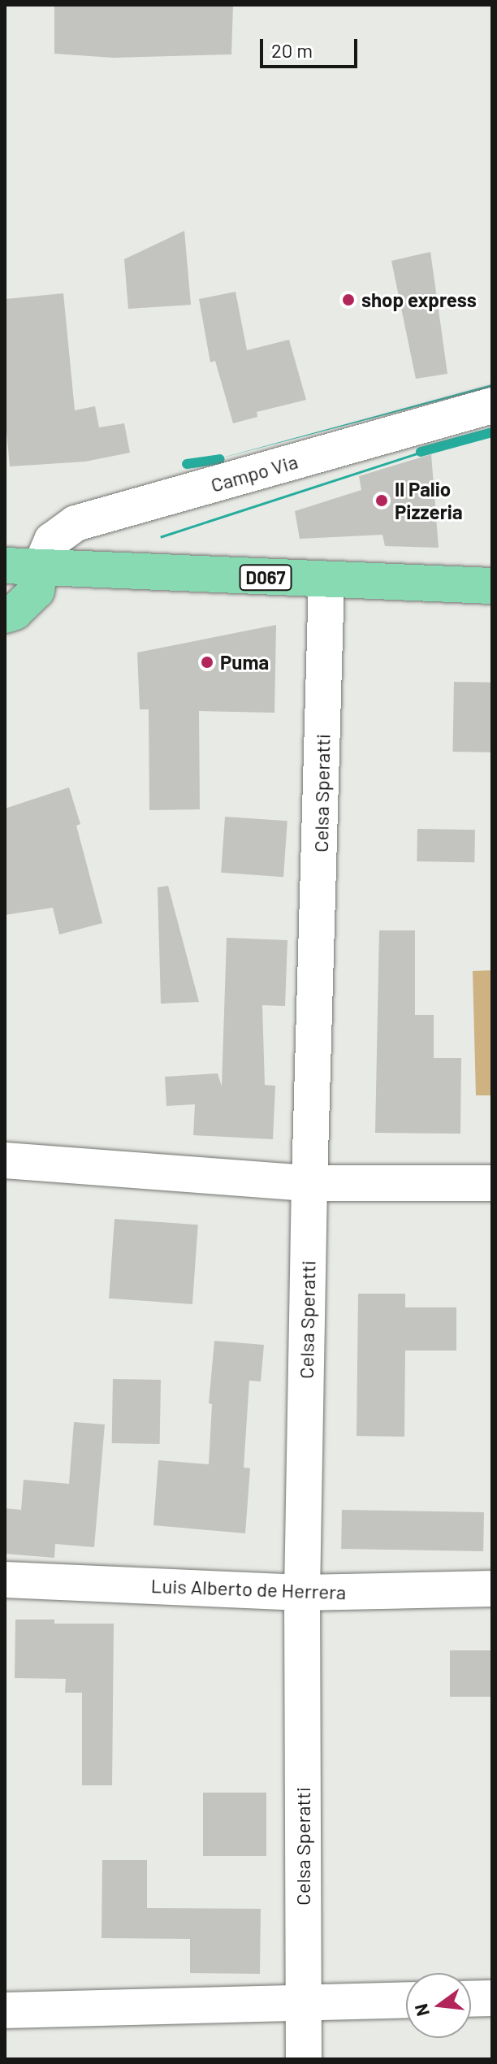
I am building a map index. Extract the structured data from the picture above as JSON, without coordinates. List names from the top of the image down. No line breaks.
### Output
{"streets":{"main road":["D067"],"street":["Campo Via","Celsa Speratti","Luis Alberto de Herrera"]},"crossings":[["Campo Via","D067"],["D067","Celsa Speratti"],["Celsa Speratti","Luis Alberto de Herrera"]],"places":["shop express","Il Palio Pizzeria","Puma"],"scale_bar":"20 m","north":"left"}
